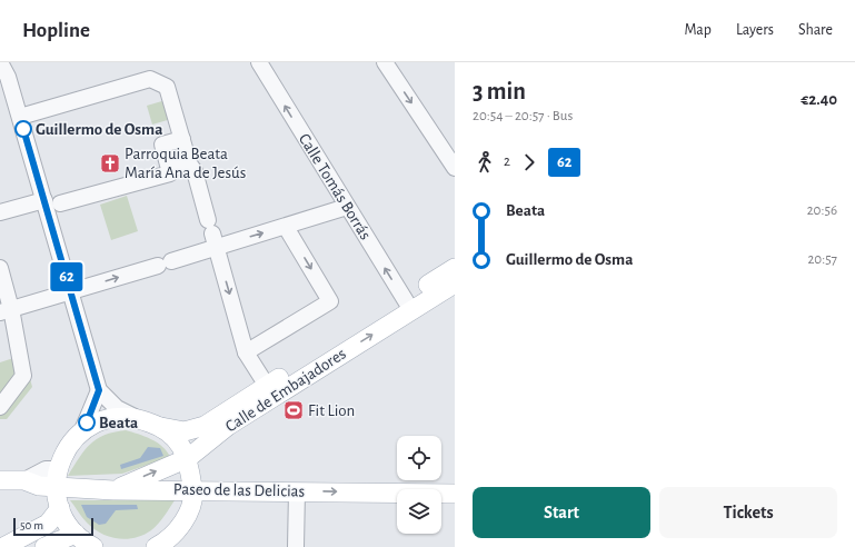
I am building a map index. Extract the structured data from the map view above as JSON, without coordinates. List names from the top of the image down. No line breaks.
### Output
{"streets":{"main road":["Calle de Embajadores","Paseo de las Delicias"],"street":["Calle Tomás Borrás"]},"crossings":[["Calle Tomás Borrás","Calle de Embajadores"],["Calle de Embajadores","Paseo de las Delicias"]],"places":{"other":["Guillermo de Osma","Beata"],"church":["Parroquia Beata María Ana de Jesús"],"sports":["Fit Lion"]},"lines":["bus line 62"],"scale_bar":"50 m","page":{"header":"Hopline","nav":["Map","Layers","Share"],"on_map":"62","heading":["3 min","20:54 – 20:57 · Bus","€2.40"],"legs":["2","62"],"list":[{"name":"Beata","value":"20:56"},{"name":"Guillermo de Osma","value":"20:57"}],"buttons":["Start","Tickets"],"scale":"50 m"}}
